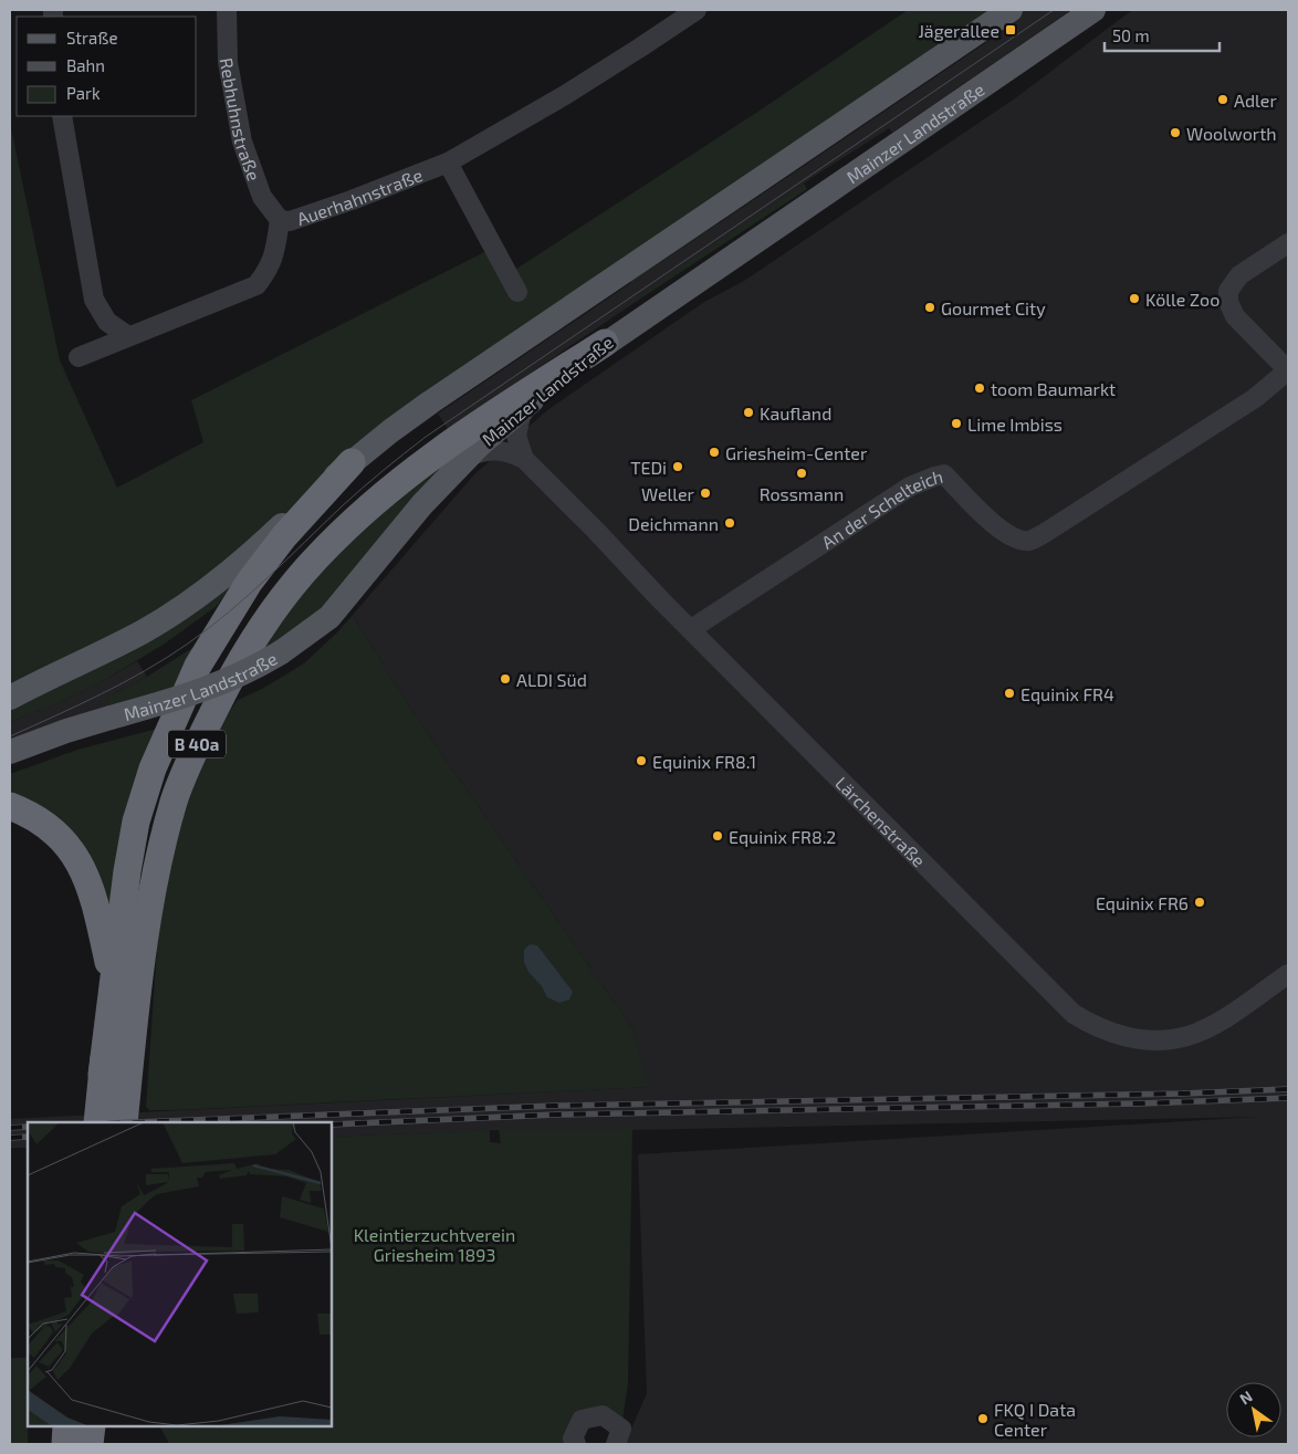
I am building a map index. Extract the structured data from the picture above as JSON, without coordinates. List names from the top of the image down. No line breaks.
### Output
{"streets":{"highway":["B 40a"],"main road":["Mainzer Landstraße"],"street":["Rebhuhnstraße","Auerhahnstraße","An der Schelteich","Lärchenstraße"]},"crossings":[["Rebhuhnstraße","Auerhahnstraße"],["Mainzer Landstraße","B 40a"],["Mainzer Landstraße","Lärchenstraße"],["An der Schelteich","Lärchenstraße"]],"parks":["Kleintierzuchtverein Griesheim 1893"],"places":{"transit":["Jägerallee"],"other":["Adler","Woolworth","Kölle Zoo","Gourmet City","toom Baumarkt","Kaufland","Lime Imbiss","Griesheim-Center","TEDi","Rossmann","Weller","Deichmann","ALDI Süd","Equinix FR4","Equinix FR8.1","Equinix FR8.2","Equinix FR6","FKQ I Data Center"]},"legend":["Straße","Bahn","Park"],"scale_bar":"50 m","north":"top left"}
